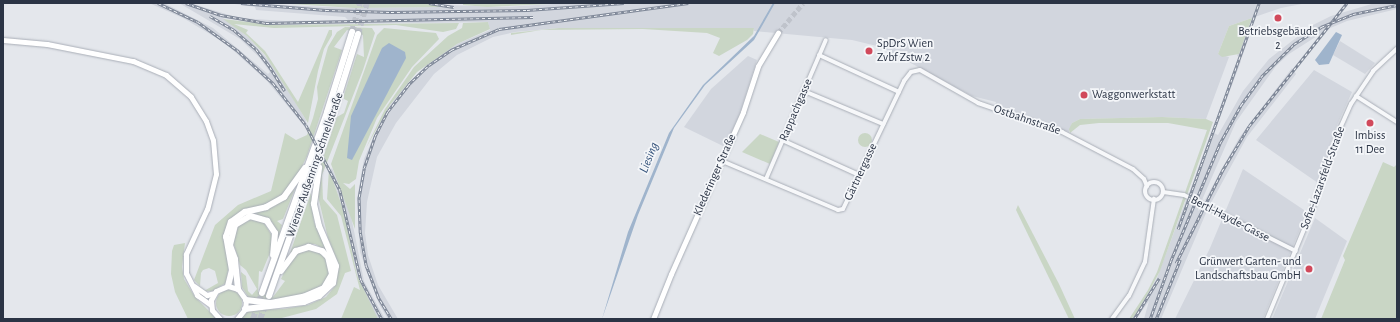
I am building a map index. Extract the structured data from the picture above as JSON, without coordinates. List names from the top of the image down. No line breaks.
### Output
{"streets":{"highway":["Wiener Außenring Schnellstraße"],"main road":["Klederinger Straße"],"street":["Rappachgasse","Ostbahnstraße","Gärtnergasse","Sofie-Lazarsfeld-Straße","Bertl-Hayde-Gasse"]},"crossings":[["Rappachgasse","Gärtnergasse"],["Ostbahnstraße","Gärtnergasse"],["Ostbahnstraße","Bertl-Hayde-Gasse"],["Gärtnergasse","Klederinger Straße"],["Sofie-Lazarsfeld-Straße","Bertl-Hayde-Gasse"]],"water":["Liesing"],"places":["Betriebsgebäude 2","SpDrS Wien Zvbf Zstw 2","Waggonwerkstatt","Imbiss 11 Dee","Grünwert Garten- und Landschaftsbau GmbH"]}
